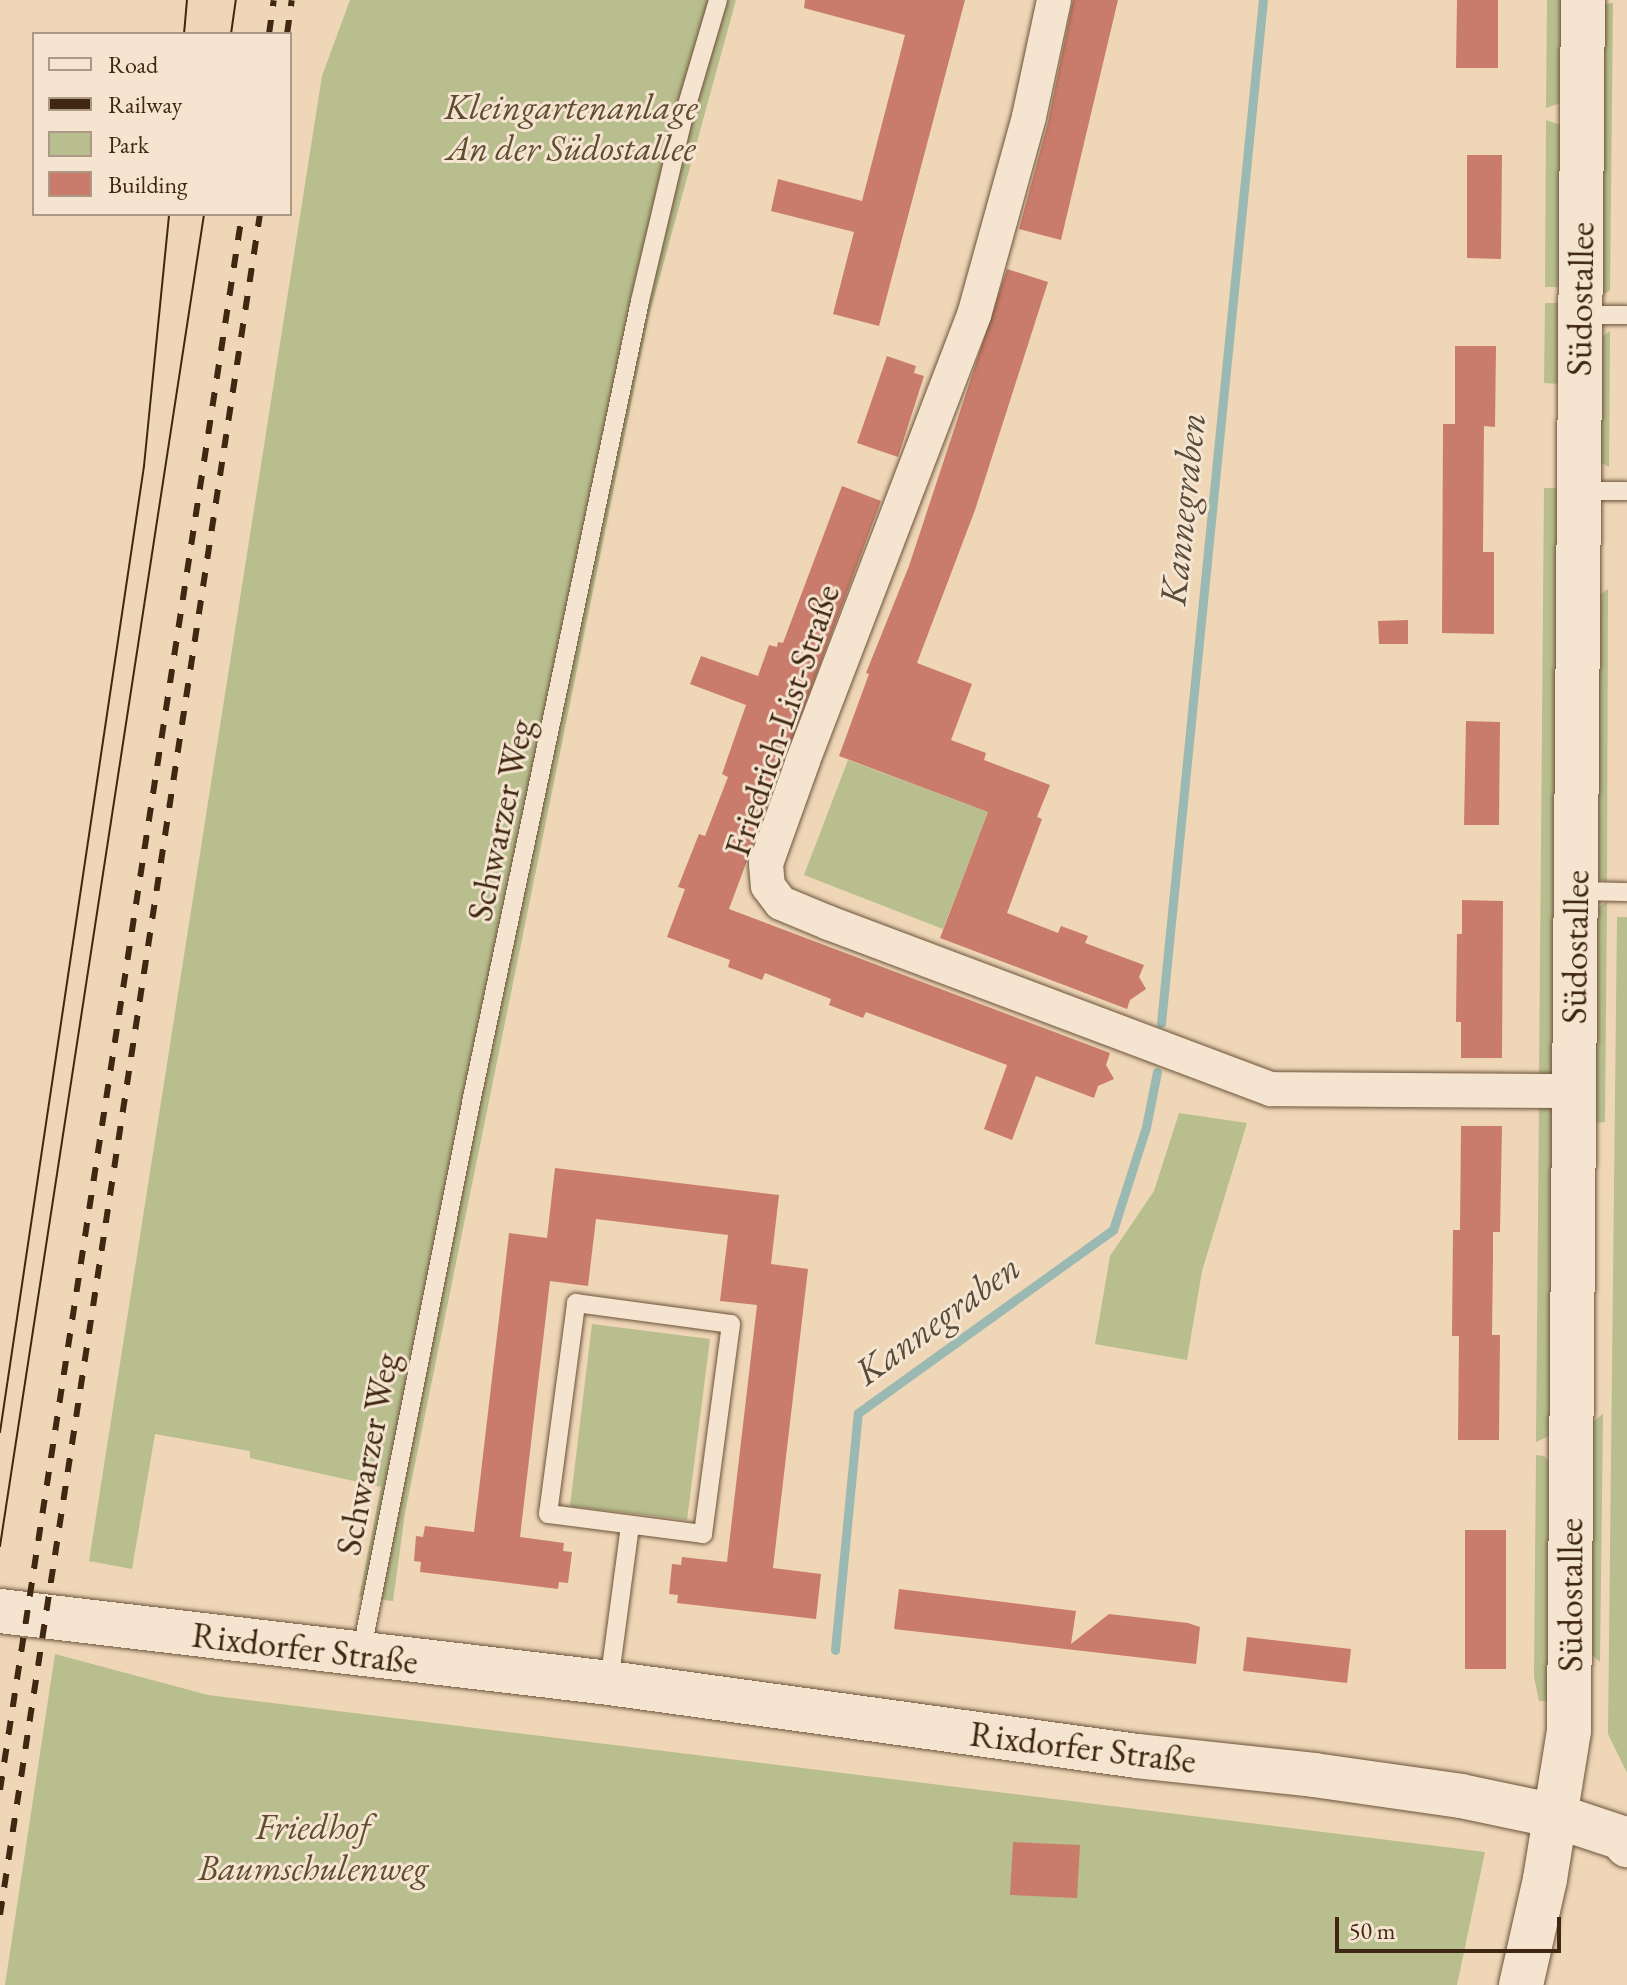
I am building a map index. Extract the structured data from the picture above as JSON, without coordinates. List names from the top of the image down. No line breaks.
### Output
{"streets":{"street":["Südostallee","Friedrich-List-Straße","Rixdorfer Straße"],"lane":["Schwarzer Weg"]},"crossings":[["Südostallee","Friedrich-List-Straße"],["Südostallee","Rixdorfer Straße"],["Schwarzer Weg","Rixdorfer Straße"]],"water":["Kannegraben"],"parks":["Kleingartenanlage An der Südostallee","Friedhof Baumschulenweg"],"legend":["Road","Railway","Park","Building"],"scale_bar":"50 m"}
